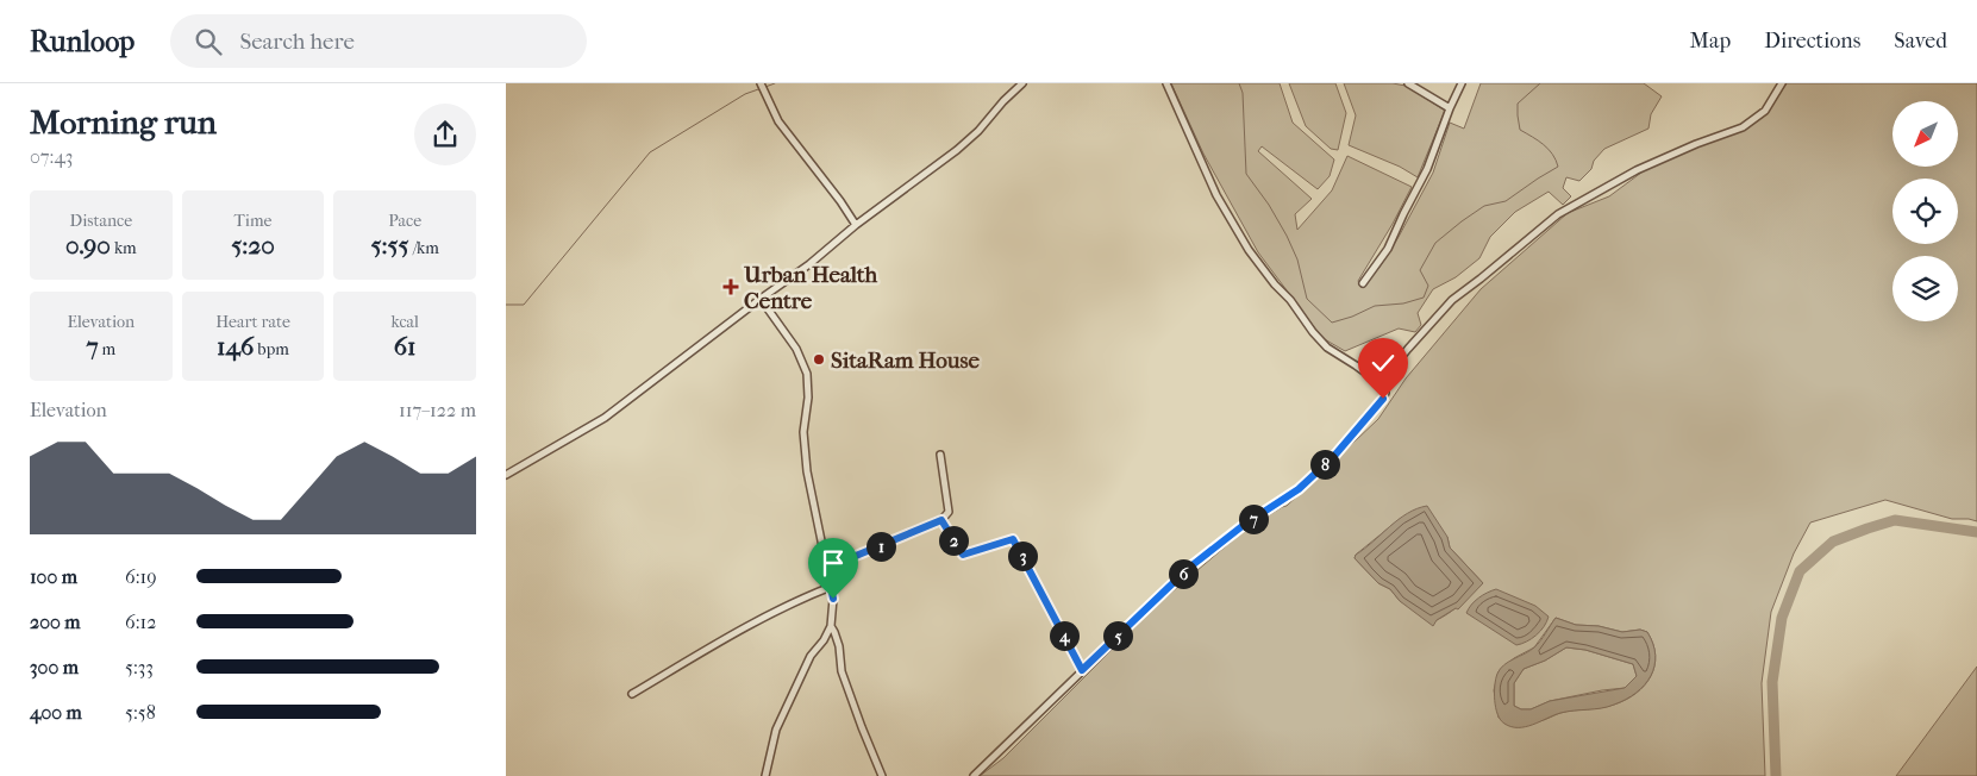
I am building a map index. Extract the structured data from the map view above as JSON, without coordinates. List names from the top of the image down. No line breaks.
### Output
{"places":{"health":["Urban Health Centre"],"other":["SitaRam House"]},"north":"bottom left","page":{"header":"Runloop","search":"Search here","nav":["Map","Directions","Saved"],"heading":["Morning run","07:43"],"stats":[["Distance","0.90 km"],["Time","5:20"],["Pace","5:55 /km"],["Elevation","7 m"],["Heart rate","146 bpm"],["kcal","61"]],"chart":["Elevation","117–122 m"],"pins":["8","7","2","1","3","6","4","5"],"list":[{"name":"100 m","note":"6:19"},{"name":"200 m","note":"6:12"},{"name":"300 m","note":"5:33"},{"name":"400 m","note":"5:58"}]}}
